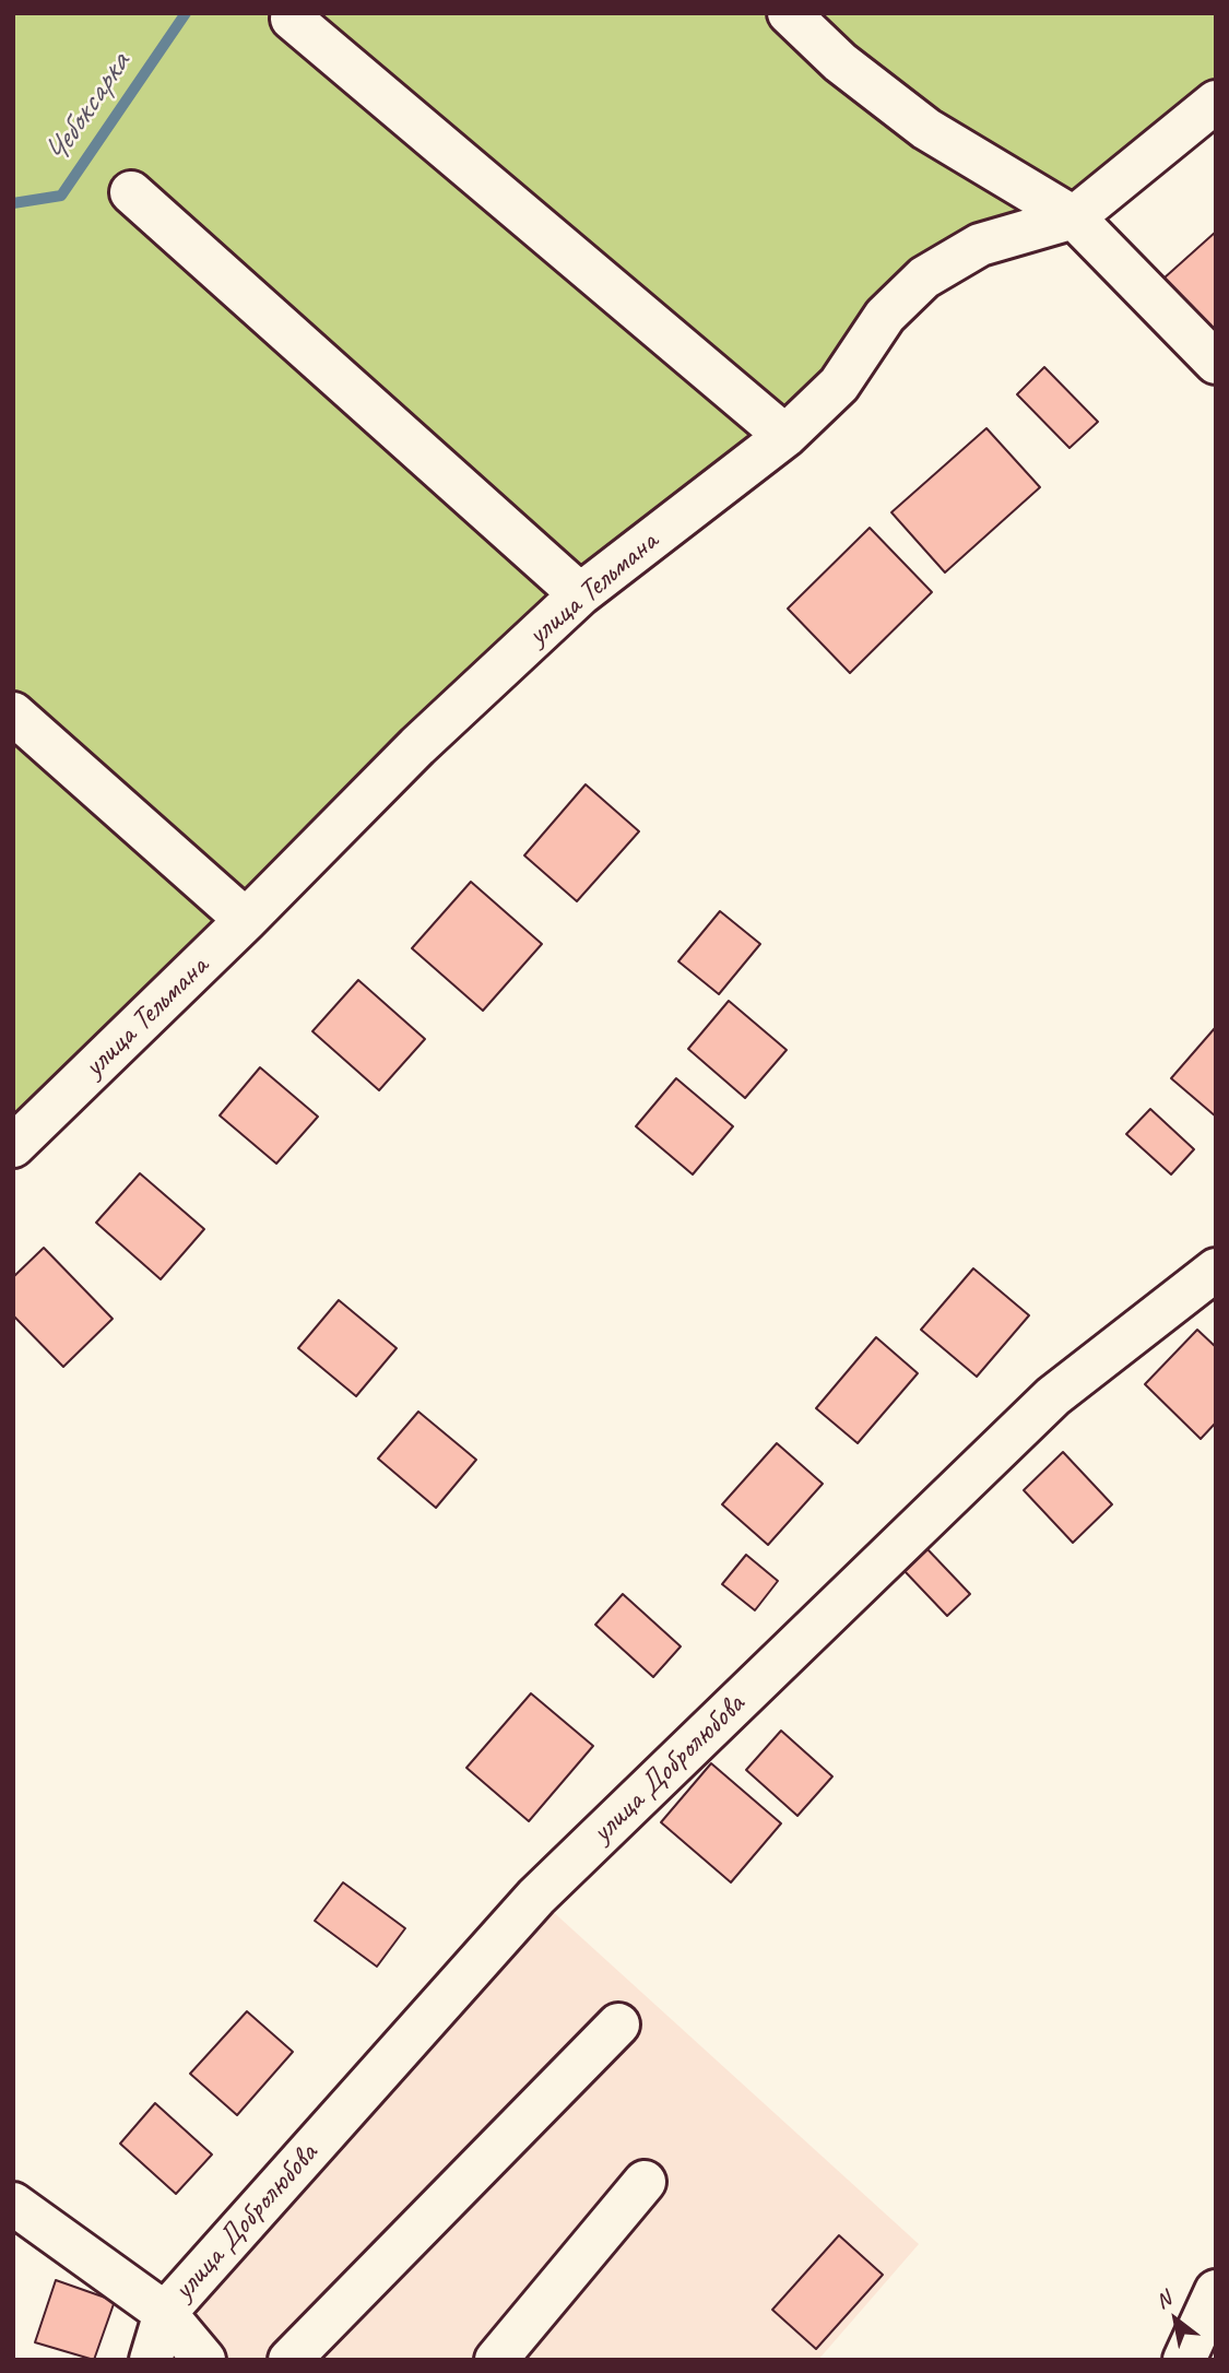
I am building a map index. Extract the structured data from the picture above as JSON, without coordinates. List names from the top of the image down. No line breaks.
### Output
{"streets":{"street":["улица Тельмана","улица Добролюбова"]},"water":["Чебоксарка"],"north":"top left"}
